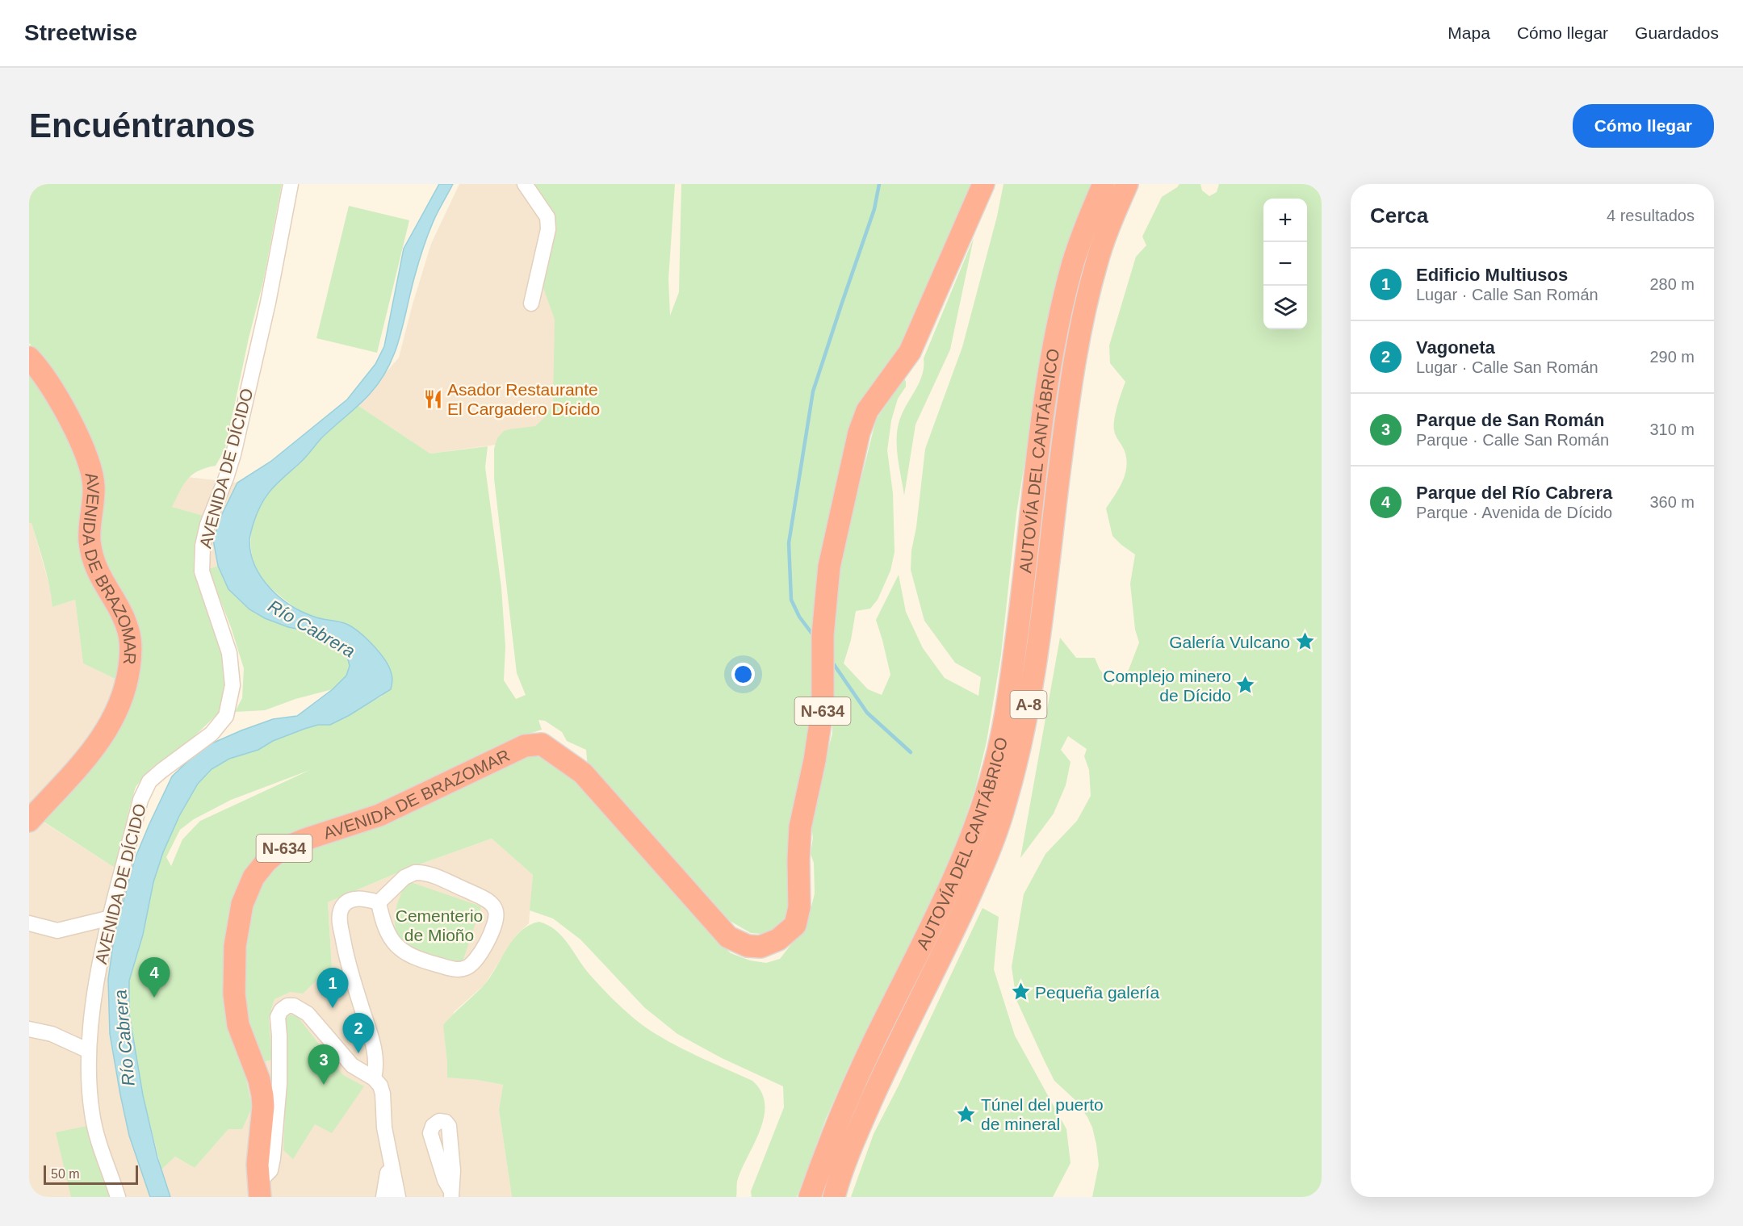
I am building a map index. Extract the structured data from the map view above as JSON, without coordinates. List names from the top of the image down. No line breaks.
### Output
{"streets":{"highway":["AUTOVÍA DEL CANTÁBRICO","AVENIDA DE BRAZOMAR","A-8","N-634"],"street":["AVENIDA DE DÍCIDO"]},"water":["Río Cabrera"],"parks":["Cementerio de Mioño"],"places":{"restaurant":["Asador Restaurante El Cargadero Dícido"],"place":["Galería Vulcano","Complejo minero de Dícido","Pequeña galería","Túnel del puerto de mineral"]},"scale_bar":"50 m","page":{"header":"Streetwise","nav":["Mapa","Cómo llegar","Guardados"],"buttons":"Cómo llegar","title":"Encuéntranos","heading":["Cerca","4 resultados"],"map_buttons":["+","−"],"list":[{"mark":"1","name":"Edificio Multiusos","note":"Lugar · Calle San Román","value":"280 m"},{"mark":"2","name":"Vagoneta","note":"Lugar · Calle San Román","value":"290 m"},{"mark":"3","name":"Parque de San Román","note":"Parque · Calle San Román","value":"310 m"},{"mark":"4","name":"Parque del Río Cabrera","note":"Parque · Avenida de Dícido","value":"360 m"}],"pins":["4","1","2","3"],"scale":"50 m"}}
